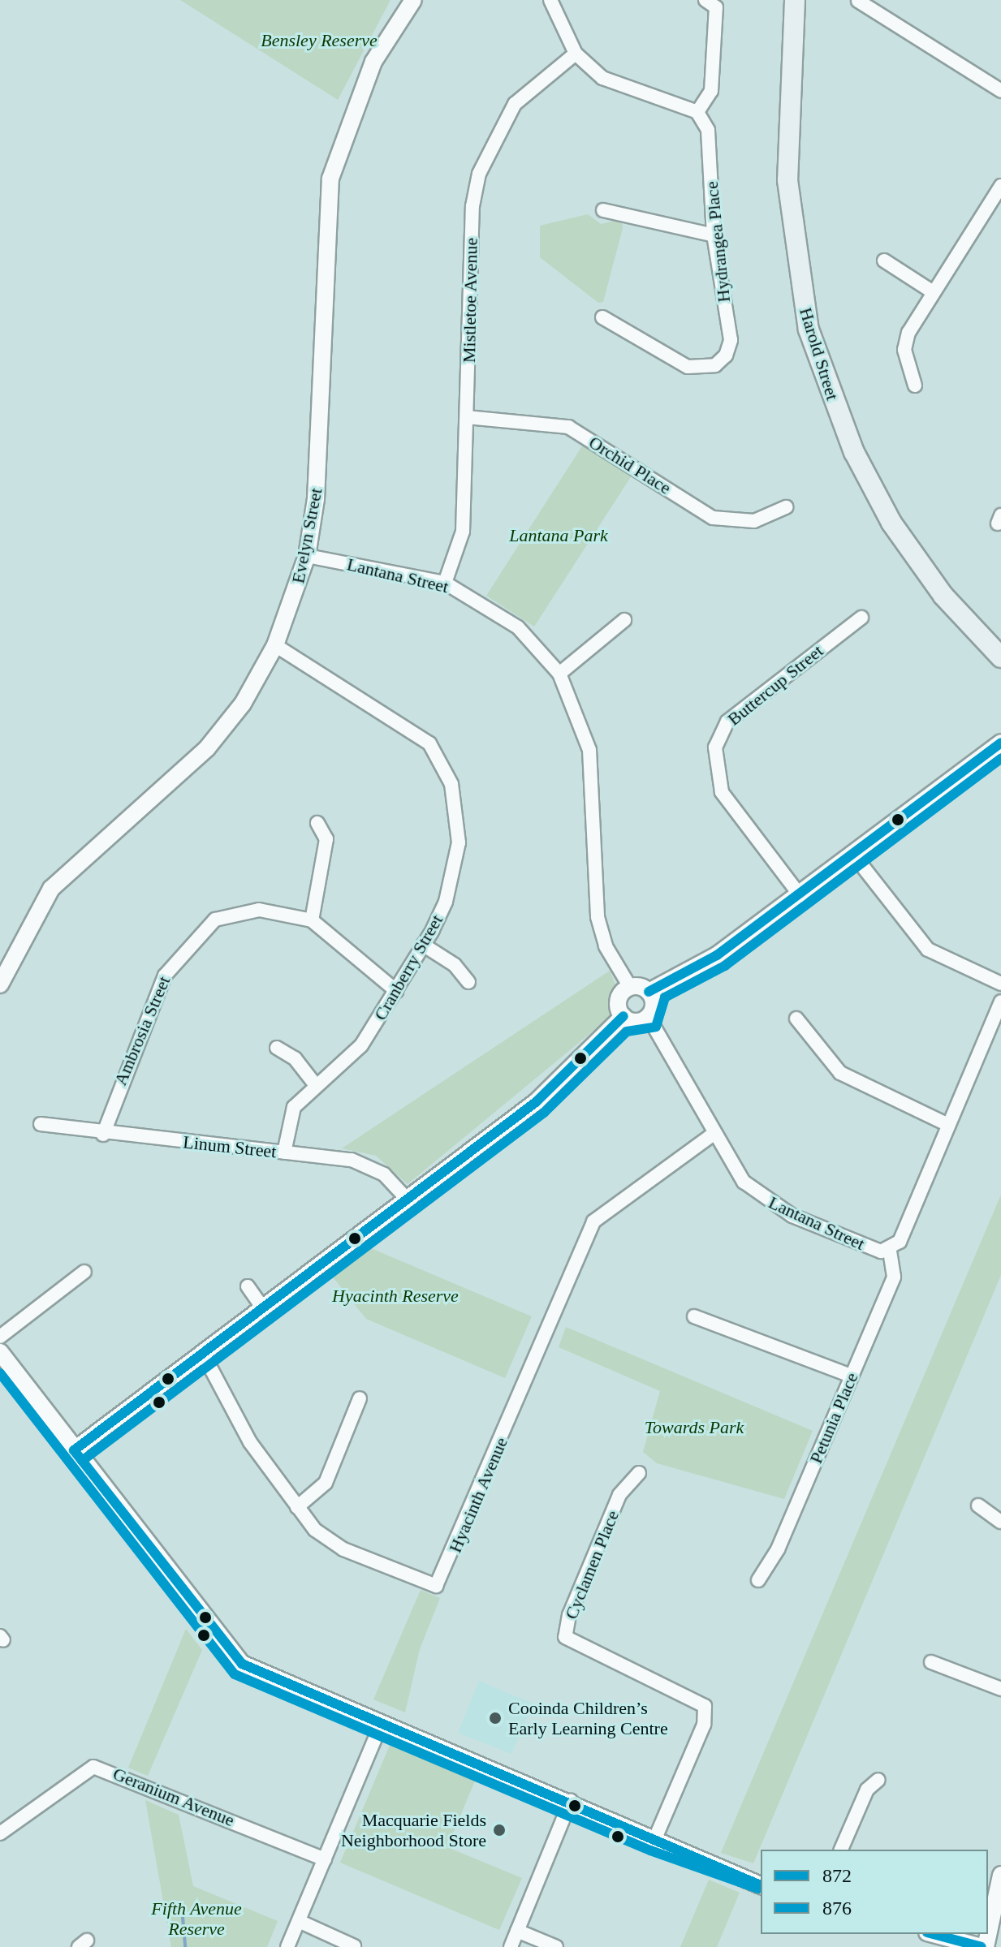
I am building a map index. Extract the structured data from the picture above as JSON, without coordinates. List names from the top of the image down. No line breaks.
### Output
{"streets":{"main road":["Harold Street"],"street":["Hydrangea Place","Mistletoe Avenue","Orchid Place","Evelyn Street","Lantana Street","Buttercup Street","Cranberry Street","Ambrosia Street","Linum Street","Petunia Place","Hyacinth Avenue","Cyclamen Place","Geranium Avenue"]},"crossings":[["Mistletoe Avenue","Orchid Place"],["Mistletoe Avenue","Lantana Street"],["Evelyn Street","Lantana Street"],["Evelyn Street","Cranberry Street"],["Lantana Street","Petunia Place"],["Lantana Street","Hyacinth Avenue"],["Cranberry Street","Linum Street"],["Ambrosia Street","Linum Street"]],"parks":["Bensley Reserve","Lantana Park","Hyacinth Reserve","Towards Park","Fifth Avenue Reserve"],"places":["Cooinda Children’s Early Learning Centre","Macquarie Fields Neighborhood Store"],"lines":["transit line 872","transit line 876"],"legend":["872","876"]}
